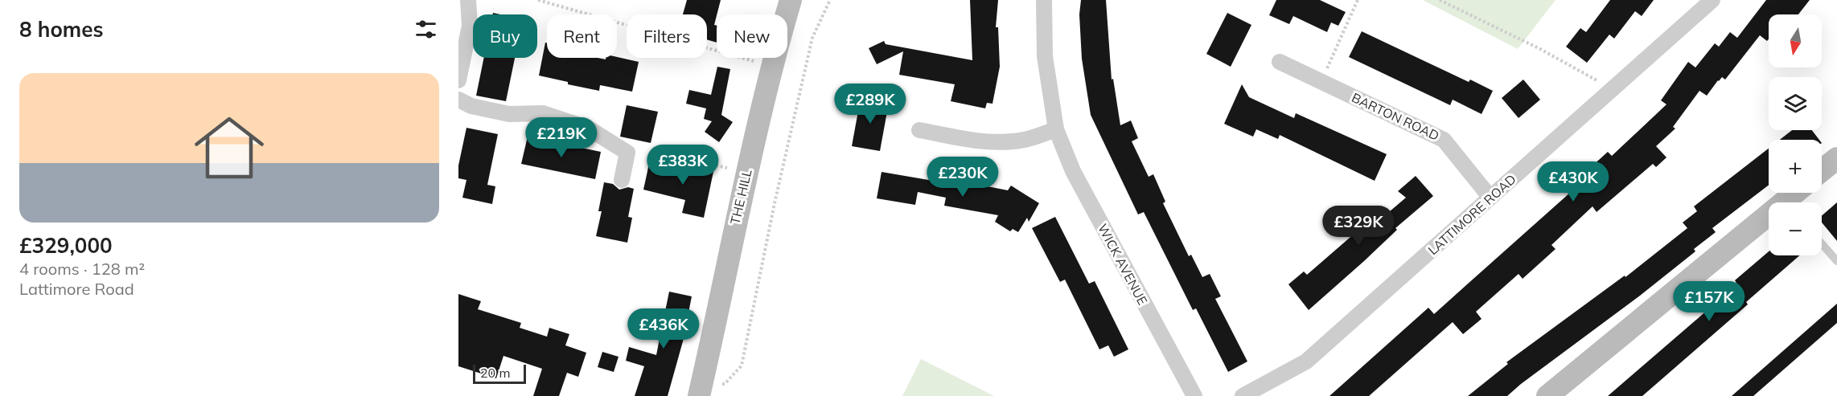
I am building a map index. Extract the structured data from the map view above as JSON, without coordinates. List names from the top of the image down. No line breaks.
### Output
{"streets":{"main road":["THE HILL"],"street":["BARTON ROAD","LATTIMORE ROAD","WICK AVENUE"]},"crossings":[["BARTON ROAD","LATTIMORE ROAD"]],"scale_bar":"20 m","north":"bottom","page":{"heading":"8 homes","map_buttons":["+","−"],"chip":["Buy","Rent","Filters","New"],"list":[{"name":"£329,000","note":"4 rooms · 128 m² · Lattimore Road"}],"price":["£289K","£219K","£383K","£230K","£430K","£329K","£157K","£436K"],"scale":"20 m"}}
